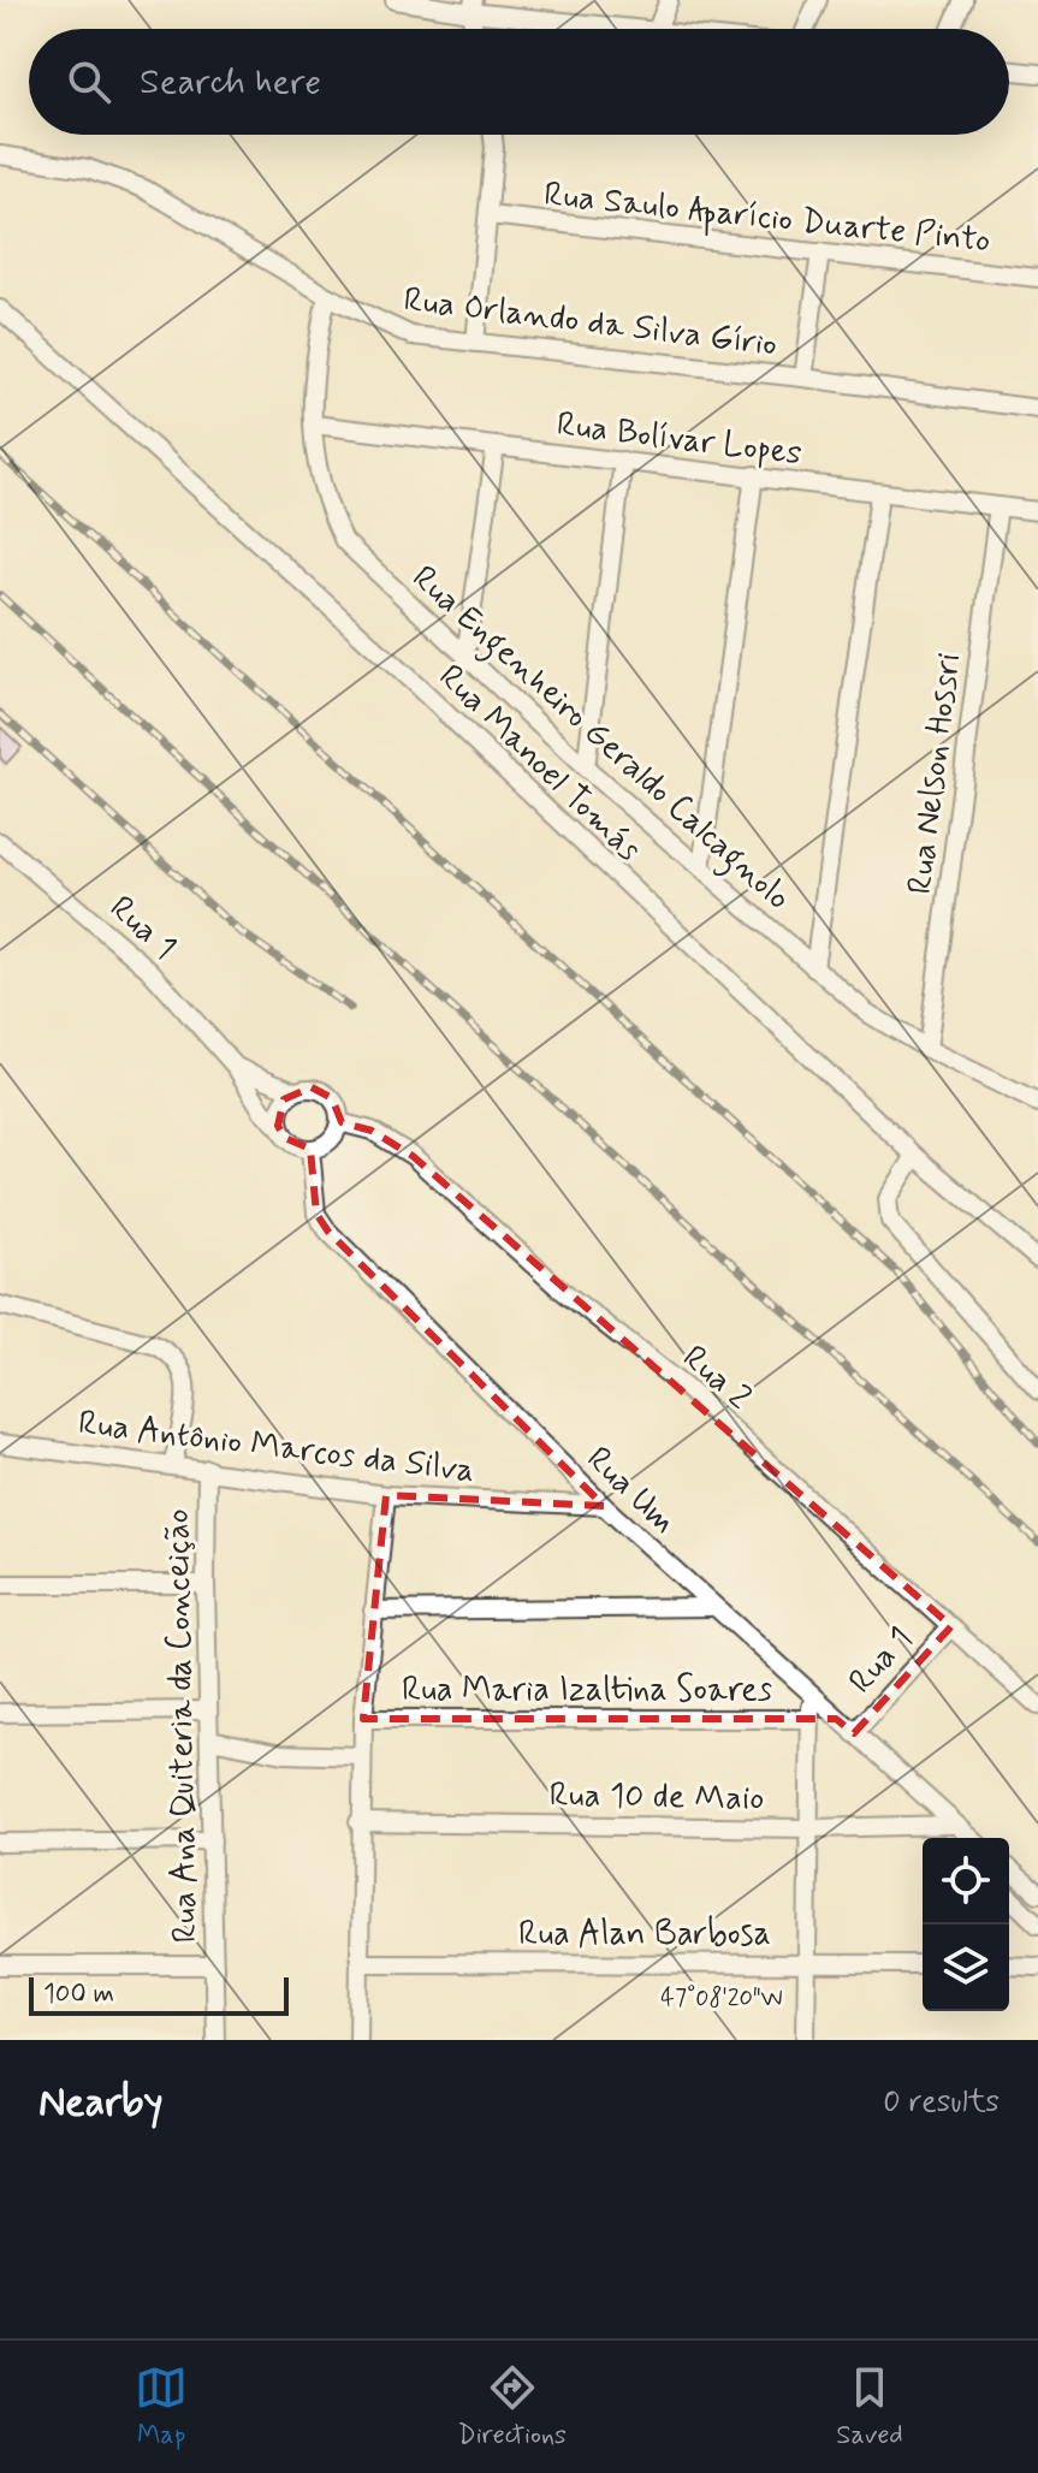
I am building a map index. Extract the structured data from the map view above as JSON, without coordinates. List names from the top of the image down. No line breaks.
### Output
{"streets":{"street":["Rua Saulo Aparício Duarte Pinto","Rua Orlando da Silva Gírio","Rua Bolívar Lopes","Rua Engenheiro Geraldo Calcagnolo","Rua Manoel Tomás","Rua Nelson Hossri","Rua 1","Rua 2","Rua Antônio Marcos da Silva","Rua Um","Rua Maria Izaltina Soares","Rua Ana Quiteria da Conceição","Rua 10 de Maio","Rua Alan Barbosa"]},"crossings":[["Rua Orlando da Silva Gírio","Rua Engenheiro Geraldo Calcagnolo"],["Rua Bolívar Lopes","Rua Engenheiro Geraldo Calcagnolo"],["Rua Bolívar Lopes","Rua Nelson Hossri"],["Rua Engenheiro Geraldo Calcagnolo","Rua Nelson Hossri"],["Rua 1","Rua 2"],["Rua 1","Rua Um"],["Rua 2","Rua Um"],["Rua Antônio Marcos da Silva","Rua Um"],["Rua Antônio Marcos da Silva","Rua Ana Quiteria da Conceição"],["Rua Um","Rua 10 de Maio"]],"scale_bar":"100 m","page":{"search":"Search here","scale":"100 m","heading":["Nearby","0 results"],"nav":["Map","Directions","Saved"]},"coordinates":["47°08'20\"W"]}
